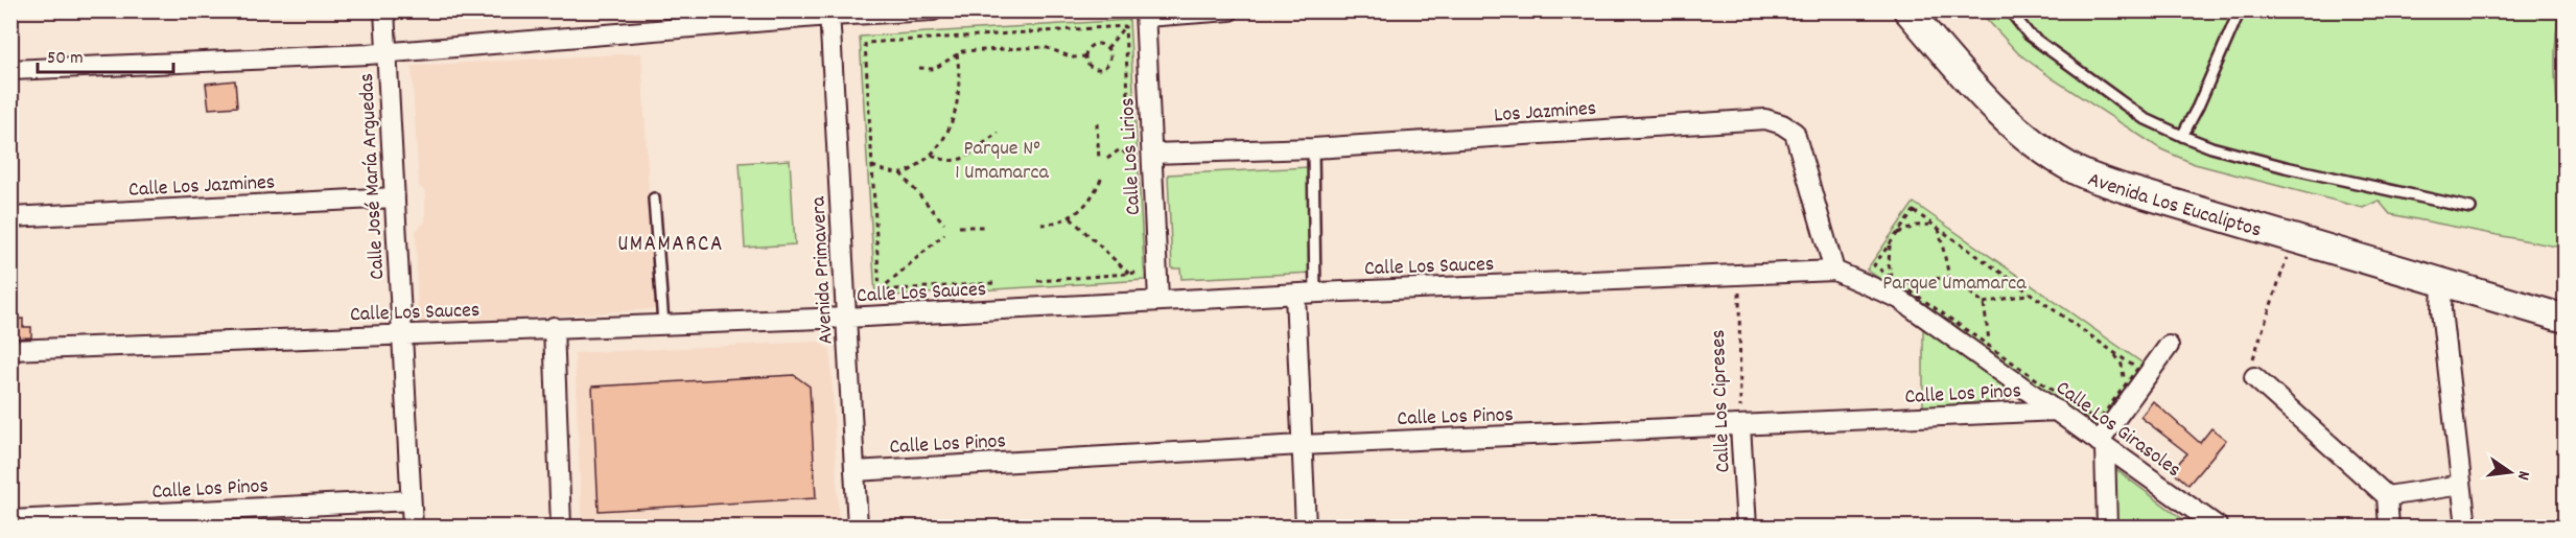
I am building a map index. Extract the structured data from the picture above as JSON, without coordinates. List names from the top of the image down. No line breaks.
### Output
{"streets":{"street":["Los Jazmines","Calle Los Lirios","Calle José María Arguedas","Calle Los Jazmines","Avenida Los Eucaliptos","Calle Los Sauces","Avenida Primavera","Calle Los Pinos","Calle Los Cipreses","Calle Los Girasoles"]},"crossings":[["Los Jazmines","Calle Los Lirios"],["Los Jazmines","Calle Los Sauces"],["Los Jazmines","Calle Los Girasoles"],["Calle Los Lirios","Calle Los Sauces"],["Calle José María Arguedas","Calle Los Jazmines"],["Calle José María Arguedas","Calle Los Sauces"],["Calle José María Arguedas","Calle Los Pinos"],["Calle Los Sauces","Avenida Primavera"],["Calle Los Sauces","Calle Los Cipreses"],["Calle Los Sauces","Calle Los Girasoles"],["Avenida Primavera","Calle Los Pinos"],["Calle Los Pinos","Calle Los Cipreses"],["Calle Los Pinos","Calle Los Girasoles"]],"districts":["UMAMARCA"],"parks":["Parque N° 1 Umamarca","Parque Umamarca"],"scale_bar":"50 m","north":"right"}
